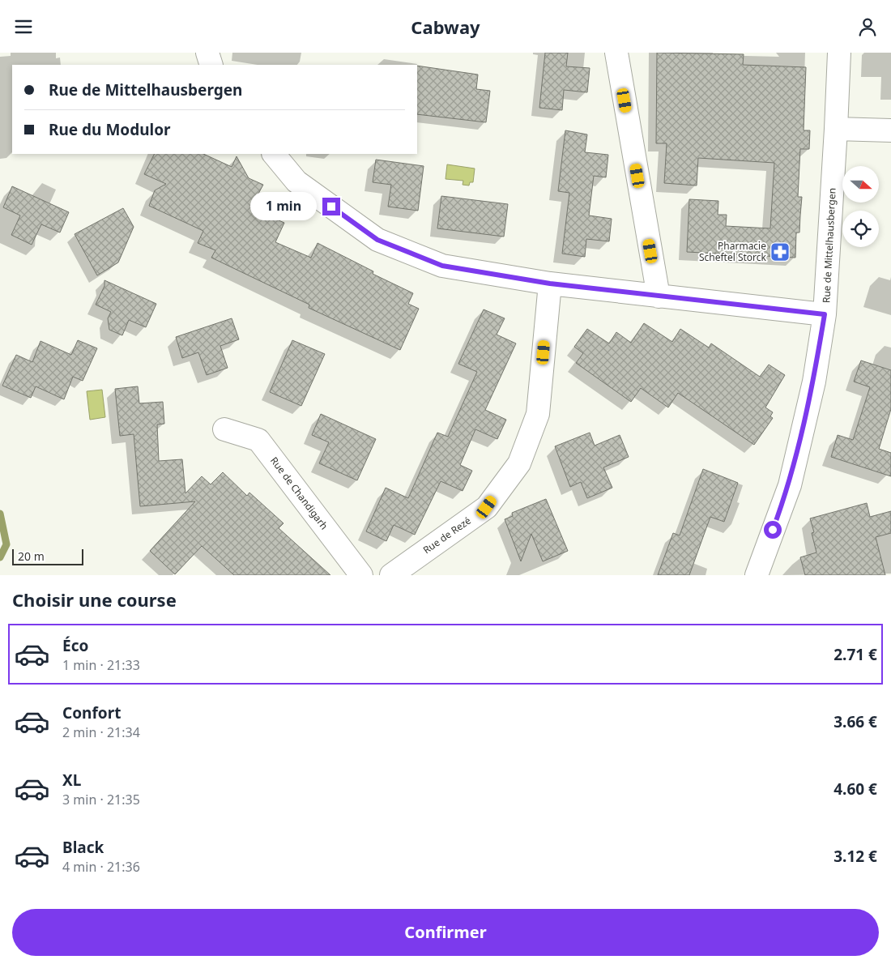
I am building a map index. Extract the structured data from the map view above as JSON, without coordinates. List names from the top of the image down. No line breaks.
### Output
{"streets":{"street":["Rue de Mittelhausbergen","Rue de Chandigarh","Rue de Rezé"]},"places":{"pharmacy":["Pharmacie Scheftel Storck"]},"scale_bar":"20 m","north":"right","page":{"header":"Cabway","banner":["Rue de Mittelhausbergen","Rue du Modulor"],"bubble":"1 min","scale":"20 m","heading":"Choisir une course","list":[{"name":"Éco","note":"1 min · 21:33","value":"2.71 €"},{"name":"Confort","note":"2 min · 21:34","value":"3.66 €"},{"name":"XL","note":"3 min · 21:35","value":"4.60 €"},{"name":"Black","note":"4 min · 21:36","value":"3.12 €"}],"buttons":"Confirmer"}}
